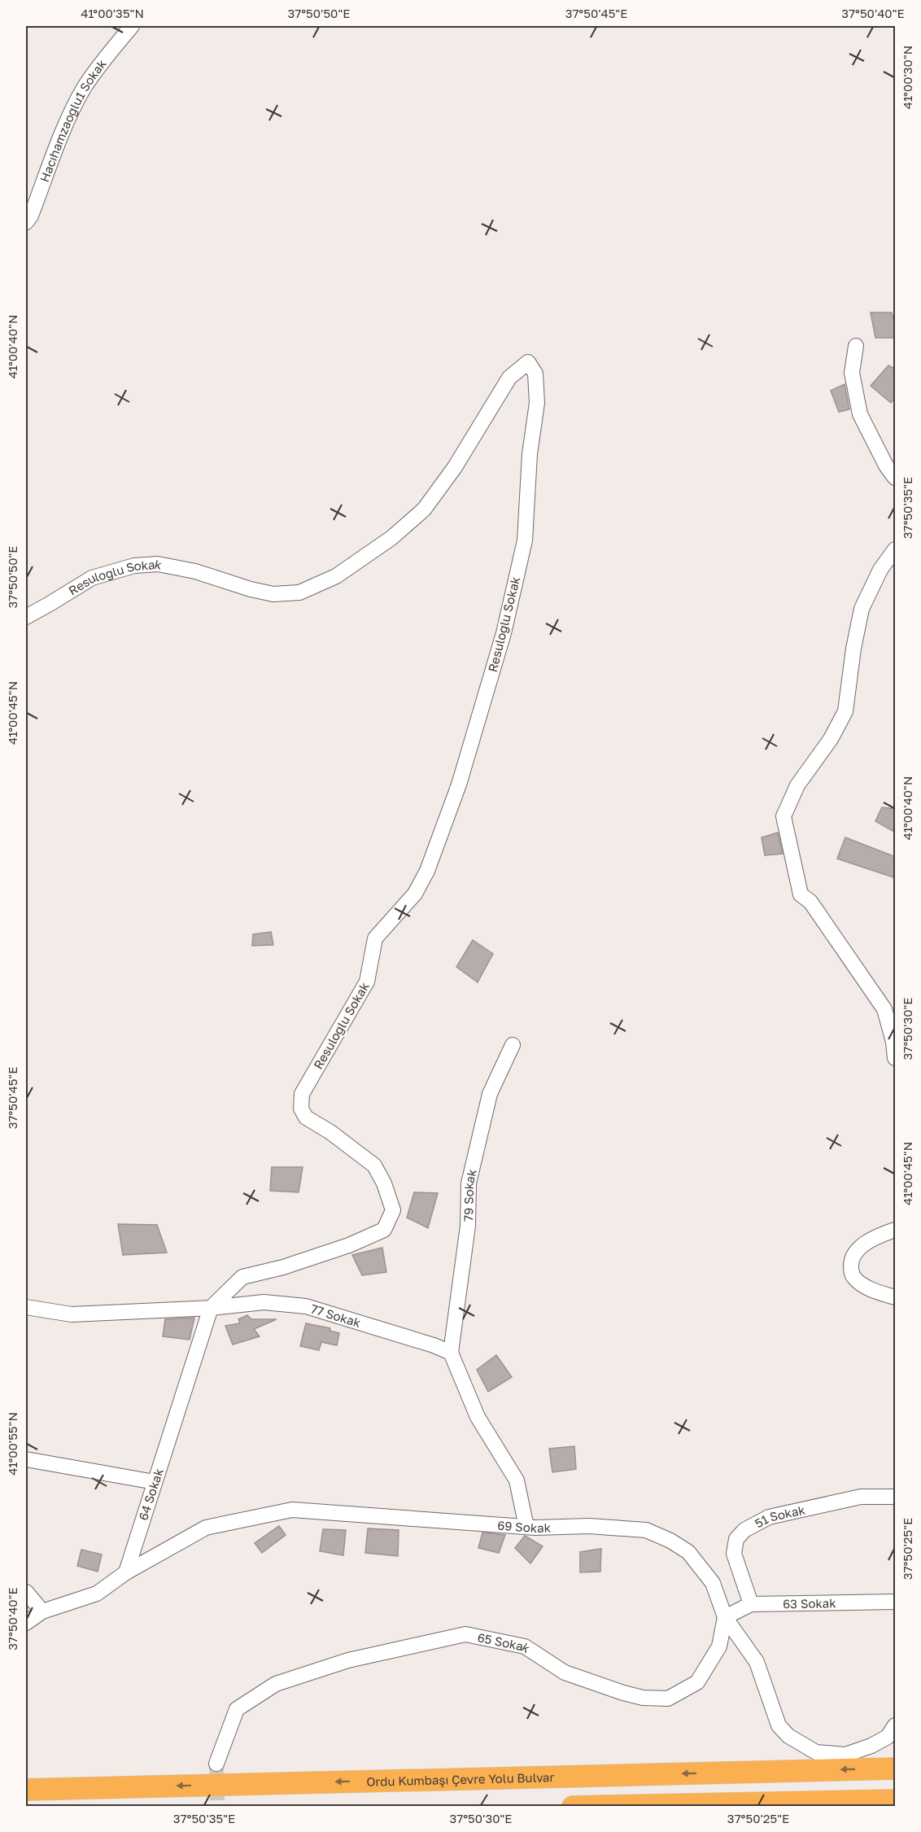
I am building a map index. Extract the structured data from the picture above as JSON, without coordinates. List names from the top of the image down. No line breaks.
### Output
{"streets":{"highway":["Ordu Kumbaşı Çevre Yolu Bulvar"],"street":["Hacıhamzaoğlu1 Sokak","Resuloğlu Sokak","79 Sokak","77 Sokak","64 Sokak","51 Sokak","69 Sokak","63 Sokak","65 Sokak"]},"crossings":[["Resuloğlu Sokak","77 Sokak"],["Resuloğlu Sokak","64 Sokak"],["79 Sokak","77 Sokak"],["77 Sokak","64 Sokak"],["64 Sokak","69 Sokak"],["51 Sokak","63 Sokak"],["69 Sokak","63 Sokak"],["69 Sokak","65 Sokak"],["63 Sokak","65 Sokak"]],"coordinates":["41°00'35\"N","37°50'50\"E","37°50'45\"E","37°50'40\"E","41°00'30\"N","41°00'40\"N","37°50'35\"E","41°00'45\"N","37°50'30\"E","41°00'55\"N","37°50'25\"E"]}
